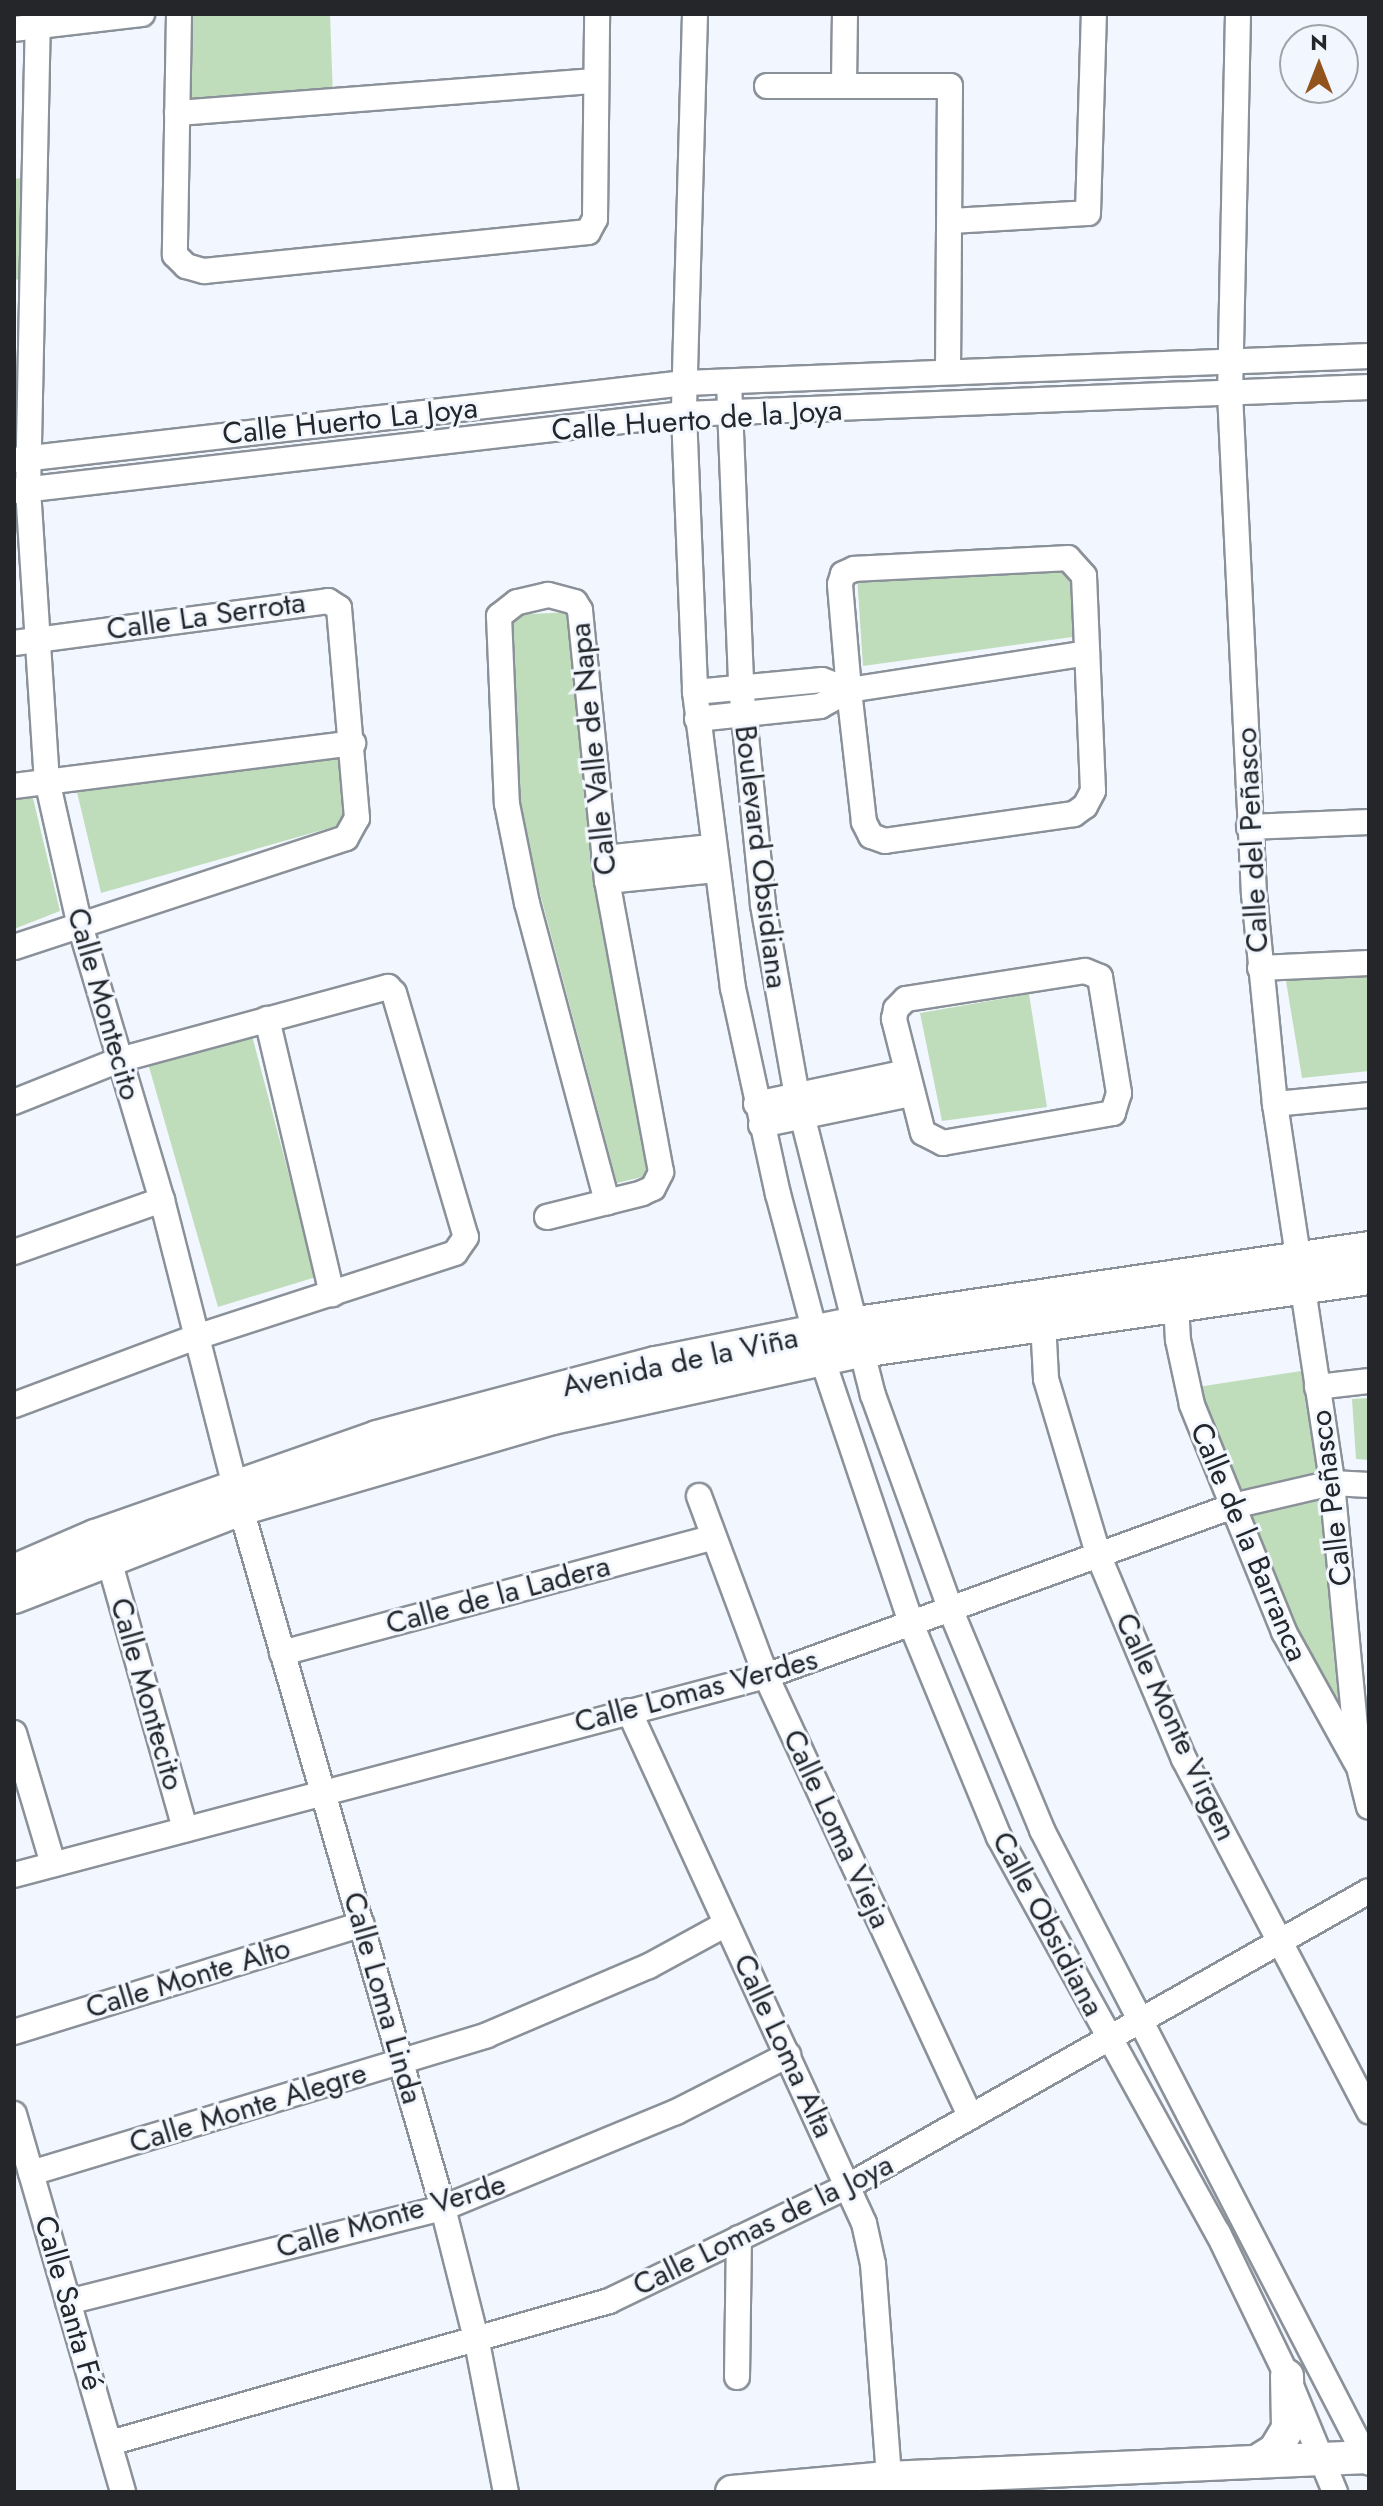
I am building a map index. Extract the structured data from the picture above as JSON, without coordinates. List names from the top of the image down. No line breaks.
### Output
{"streets":{"street":["Calle Huerto de la Joya","Calle Huerto La Joya","Calle La Serrota","Calle Valle de Napa","Calle del Peñasco","Boulevard Obsidiana","Calle Montecito","Avenida de la Viña","Calle Peñasco","Calle de la Barranca","Calle de la Ladera","Calle Lomas Verdes","Calle Monte Virgen","Calle Loma Vieja","Calle Obsidiana","Calle Monte Alto","Calle Loma Linda","Calle Loma Alta","Calle Monte Alegre","Calle Monte Verde","Calle Lomas de la Joya","Calle Santa Fé"]},"crossings":[["Calle Huerto de la Joya","Calle del Peñasco"],["Calle Huerto de la Joya","Boulevard Obsidiana"],["Calle Huerto de la Joya","Calle Montecito"],["Calle Huerto La Joya","Calle del Peñasco"],["Calle Huerto La Joya","Boulevard Obsidiana"],["Calle Huerto La Joya","Calle Montecito"],["Calle La Serrota","Calle Montecito"],["Calle del Peñasco","Avenida de la Viña"],["Calle del Peñasco","Calle Peñasco"],["Boulevard Obsidiana","Avenida de la Viña"],["Boulevard Obsidiana","Calle Obsidiana"],["Calle Montecito","Avenida de la Viña"],["Calle Montecito","Calle Lomas Verdes"],["Calle Montecito","Calle Loma Linda"],["Avenida de la Viña","Calle Peñasco"],["Avenida de la Viña","Calle de la Barranca"],["Avenida de la Viña","Calle Monte Virgen"],["Avenida de la Viña","Calle Obsidiana"],["Avenida de la Viña","Calle Loma Linda"],["Calle Peñasco","Calle de la Barranca"],["Calle Peñasco","Calle Lomas Verdes"],["Calle de la Barranca","Calle Lomas Verdes"],["Calle de la Ladera","Calle Loma Vieja"],["Calle de la Ladera","Calle Loma Linda"],["Calle Lomas Verdes","Calle Monte Virgen"],["Calle Lomas Verdes","Calle Loma Vieja"],["Calle Lomas Verdes","Calle Obsidiana"],["Calle Lomas Verdes","Calle Loma Linda"],["Calle Lomas Verdes","Calle Loma Alta"],["Calle Monte Virgen","Calle Lomas de la Joya"],["Calle Loma Vieja","Calle Lomas de la Joya"],["Calle Obsidiana","Calle Lomas de la Joya"],["Calle Monte Alto","Calle Loma Linda"],["Calle Loma Linda","Calle Monte Alegre"],["Calle Loma Linda","Calle Monte Verde"],["Calle Loma Linda","Calle Lomas de la Joya"],["Calle Loma Alta","Calle Monte Alegre"],["Calle Loma Alta","Calle Monte Verde"],["Calle Loma Alta","Calle Lomas de la Joya"],["Calle Monte Alegre","Calle Santa Fé"],["Calle Monte Verde","Calle Santa Fé"],["Calle Lomas de la Joya","Calle Santa Fé"]],"north":"top"}
